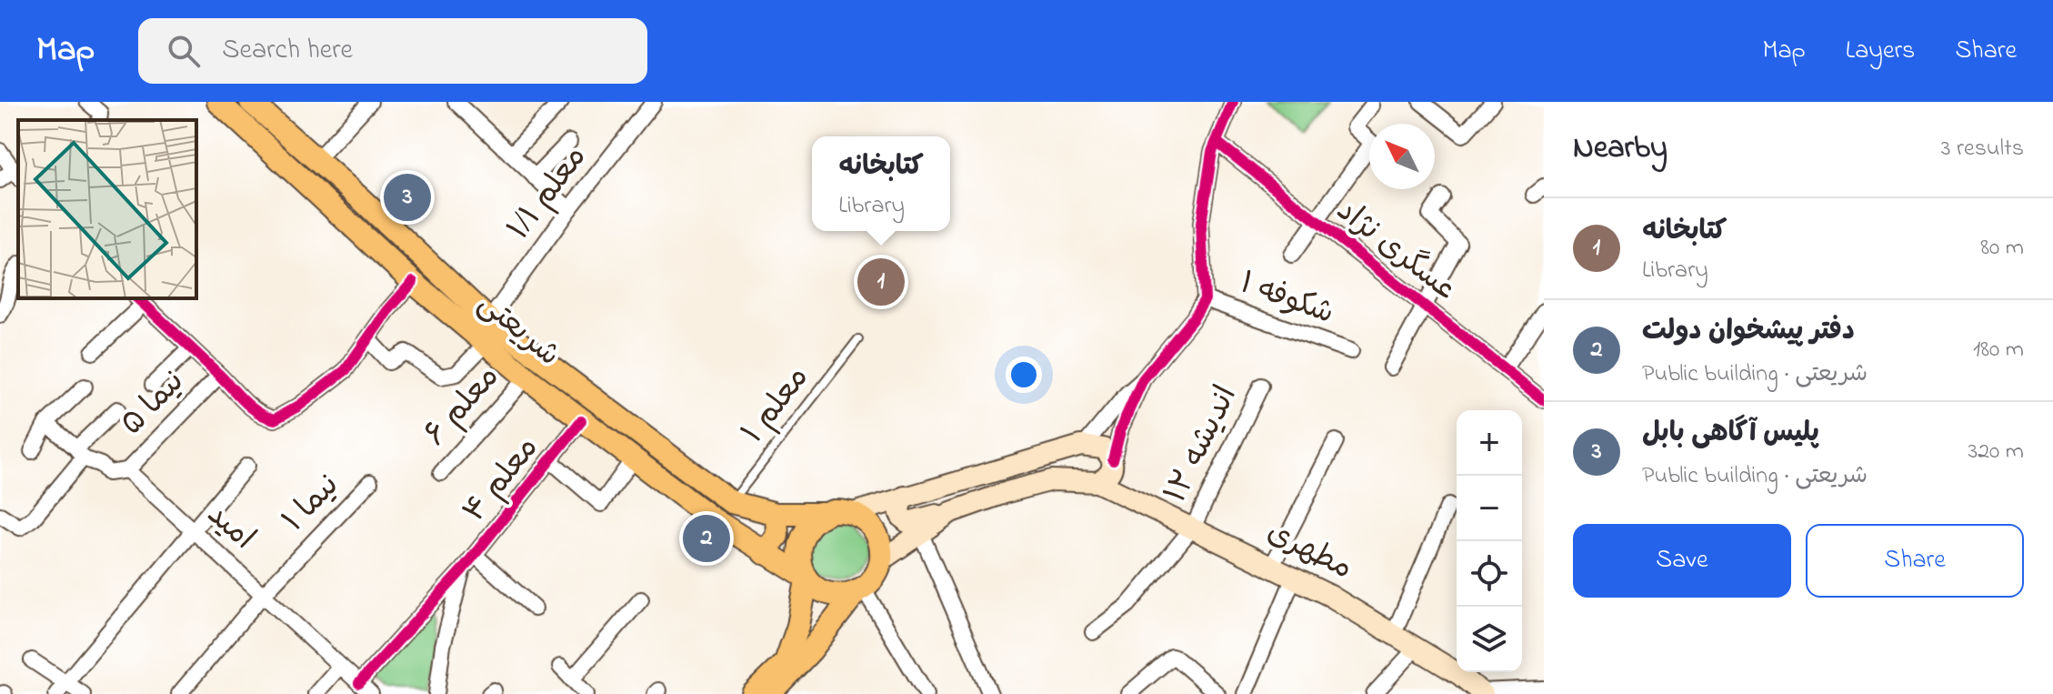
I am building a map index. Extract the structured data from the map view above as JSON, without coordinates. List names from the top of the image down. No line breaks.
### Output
{"streets":{"main road":["شریعتی","مطهری"],"street":["معلم ۱/۱","عسگری نژاد","شکوفه ۱","نیما ۵","معلم ۶","اندیشه ١٣","معلم ۴","نیما ۱","امید"],"lane":["معلم ۱"]},"crossings":[["معلم ۱/۱","شریعتی"],["شریعتی","معلم ۱"],["شریعتی","معلم ۶"],["شریعتی","معلم ۴"],["نیما ۵","امید"],["اندیشه ١٣","مطهری"],["معلم ۴","امید"],["نیما ۱","امید"]],"north":"top left","page":{"header":"Map","search":"Search here","nav":["Map","Layers","Share"],"heading":["Nearby","3 results"],"popup":["کتابخانه","Library"],"pins":["3","1","2"],"list":[{"mark":"1","name":"کتابخانه","note":"Library","value":"80 m"},{"mark":"2","name":"دفتر پیشخوان دولت","note":"Public building · شریعتی","value":"180 m"},{"mark":"3","name":"پلیس آگاهی بابل","note":"Public building · شریعتی","value":"320 m"}],"map_buttons":["+","−"],"buttons":["Save","Share"]}}
